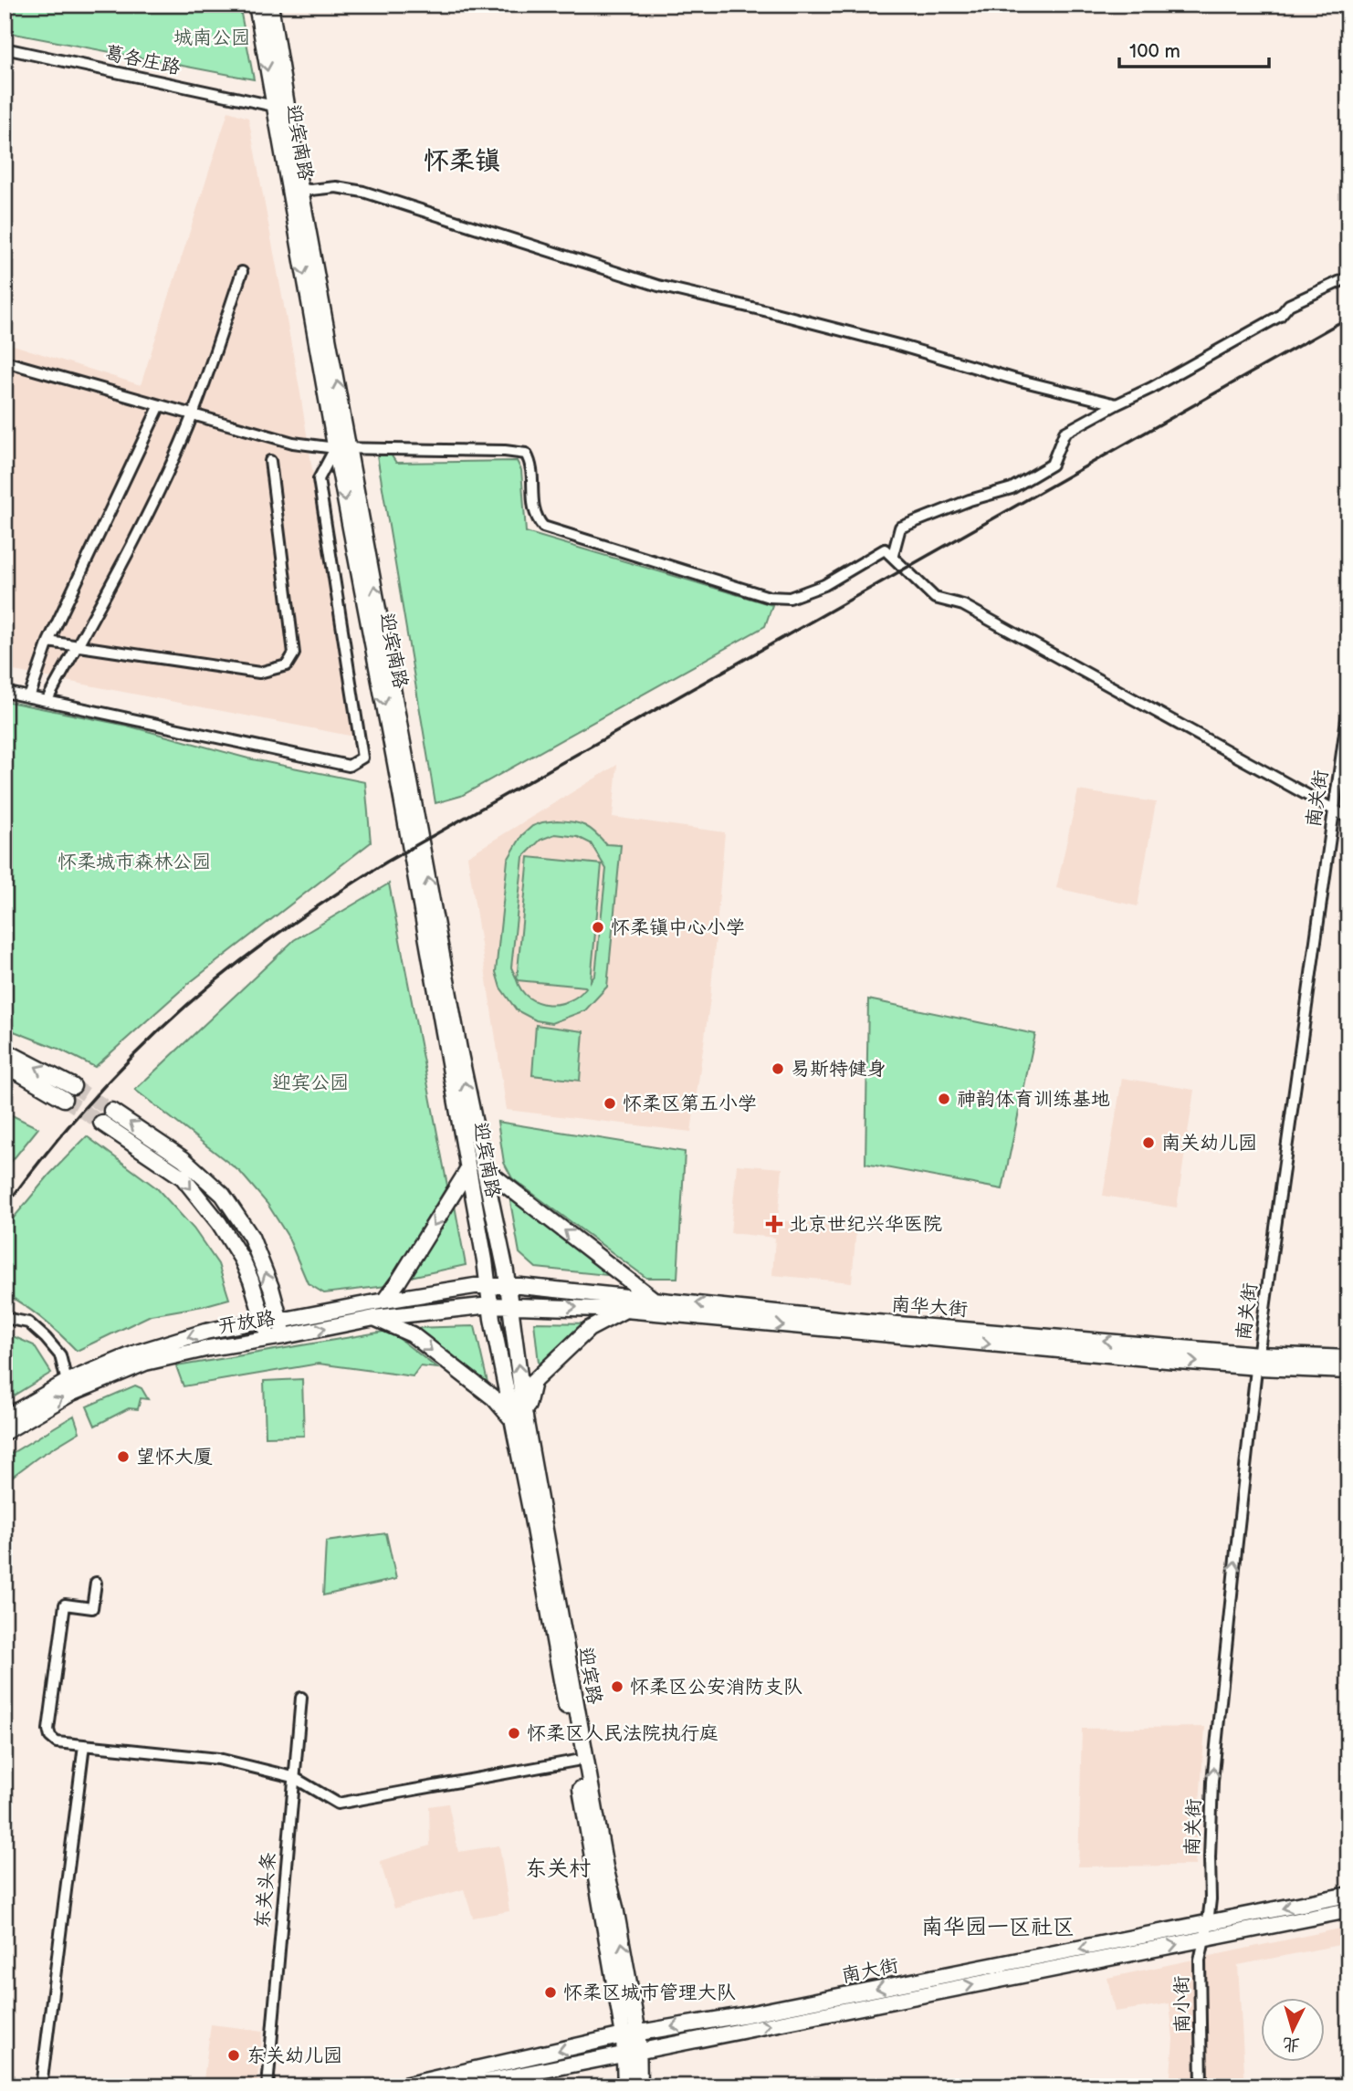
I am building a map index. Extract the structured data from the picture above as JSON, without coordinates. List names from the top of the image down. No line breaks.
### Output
{"streets":{"main road":["迎宾南路","南华大街","开放路","迎宾路","南大街"],"street":["葛各庄路","南关街","东关头条","南小街"]},"crossings":[["葛各庄路","迎宾南路"],["迎宾南路","南华大街"],["迎宾南路","开放路"],["迎宾南路","迎宾路"],["南关街","南华大街"],["南关街","南大街"],["南关街","南小街"],["南华大街","开放路"],["南华大街","迎宾路"],["开放路","迎宾路"],["迎宾路","南大街"],["南大街","南小街"]],"one_way":["南关街"],"districts":["怀柔镇","东关村","南华园一区社区"],"parks":["城南公园","怀柔城市森林公园","迎宾公园"],"places":{"other":["怀柔镇中心小学","易斯特健身","神韵体育训练基地","怀柔区第五小学","南关幼儿园","望怀大厦","怀柔区公安消防支队","怀柔区人民法院执行庭","怀柔区城市管理大队","东关幼儿园"],"health":["北京世纪兴华医院"]},"scale_bar":"100 m","north":"bottom"}
